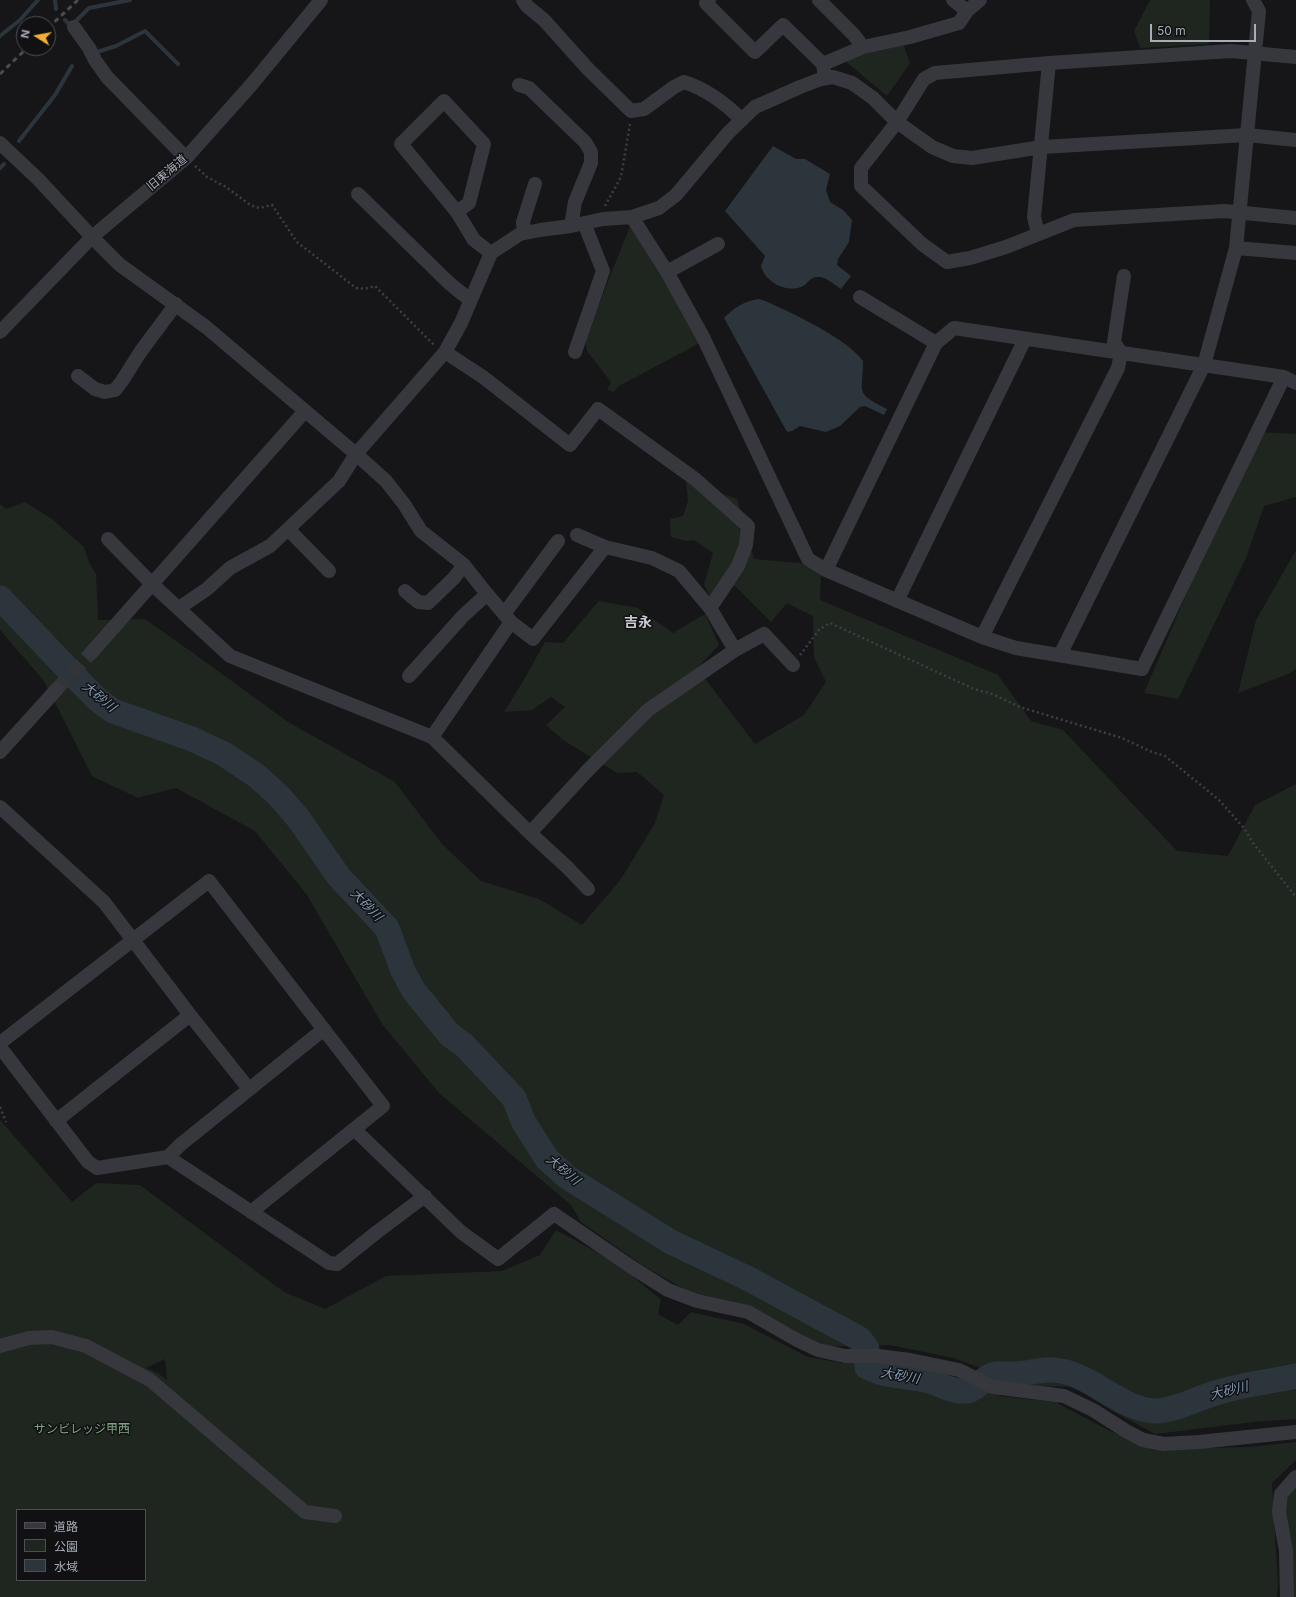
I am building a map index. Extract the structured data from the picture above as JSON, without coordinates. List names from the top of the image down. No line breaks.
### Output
{"streets":{"street":["旧東海道"]},"districts":["吉永"],"water":["大砂川"],"parks":["サンビレッジ甲西"],"legend":["道路","公園","水域"],"scale_bar":"50 m","north":"left"}
